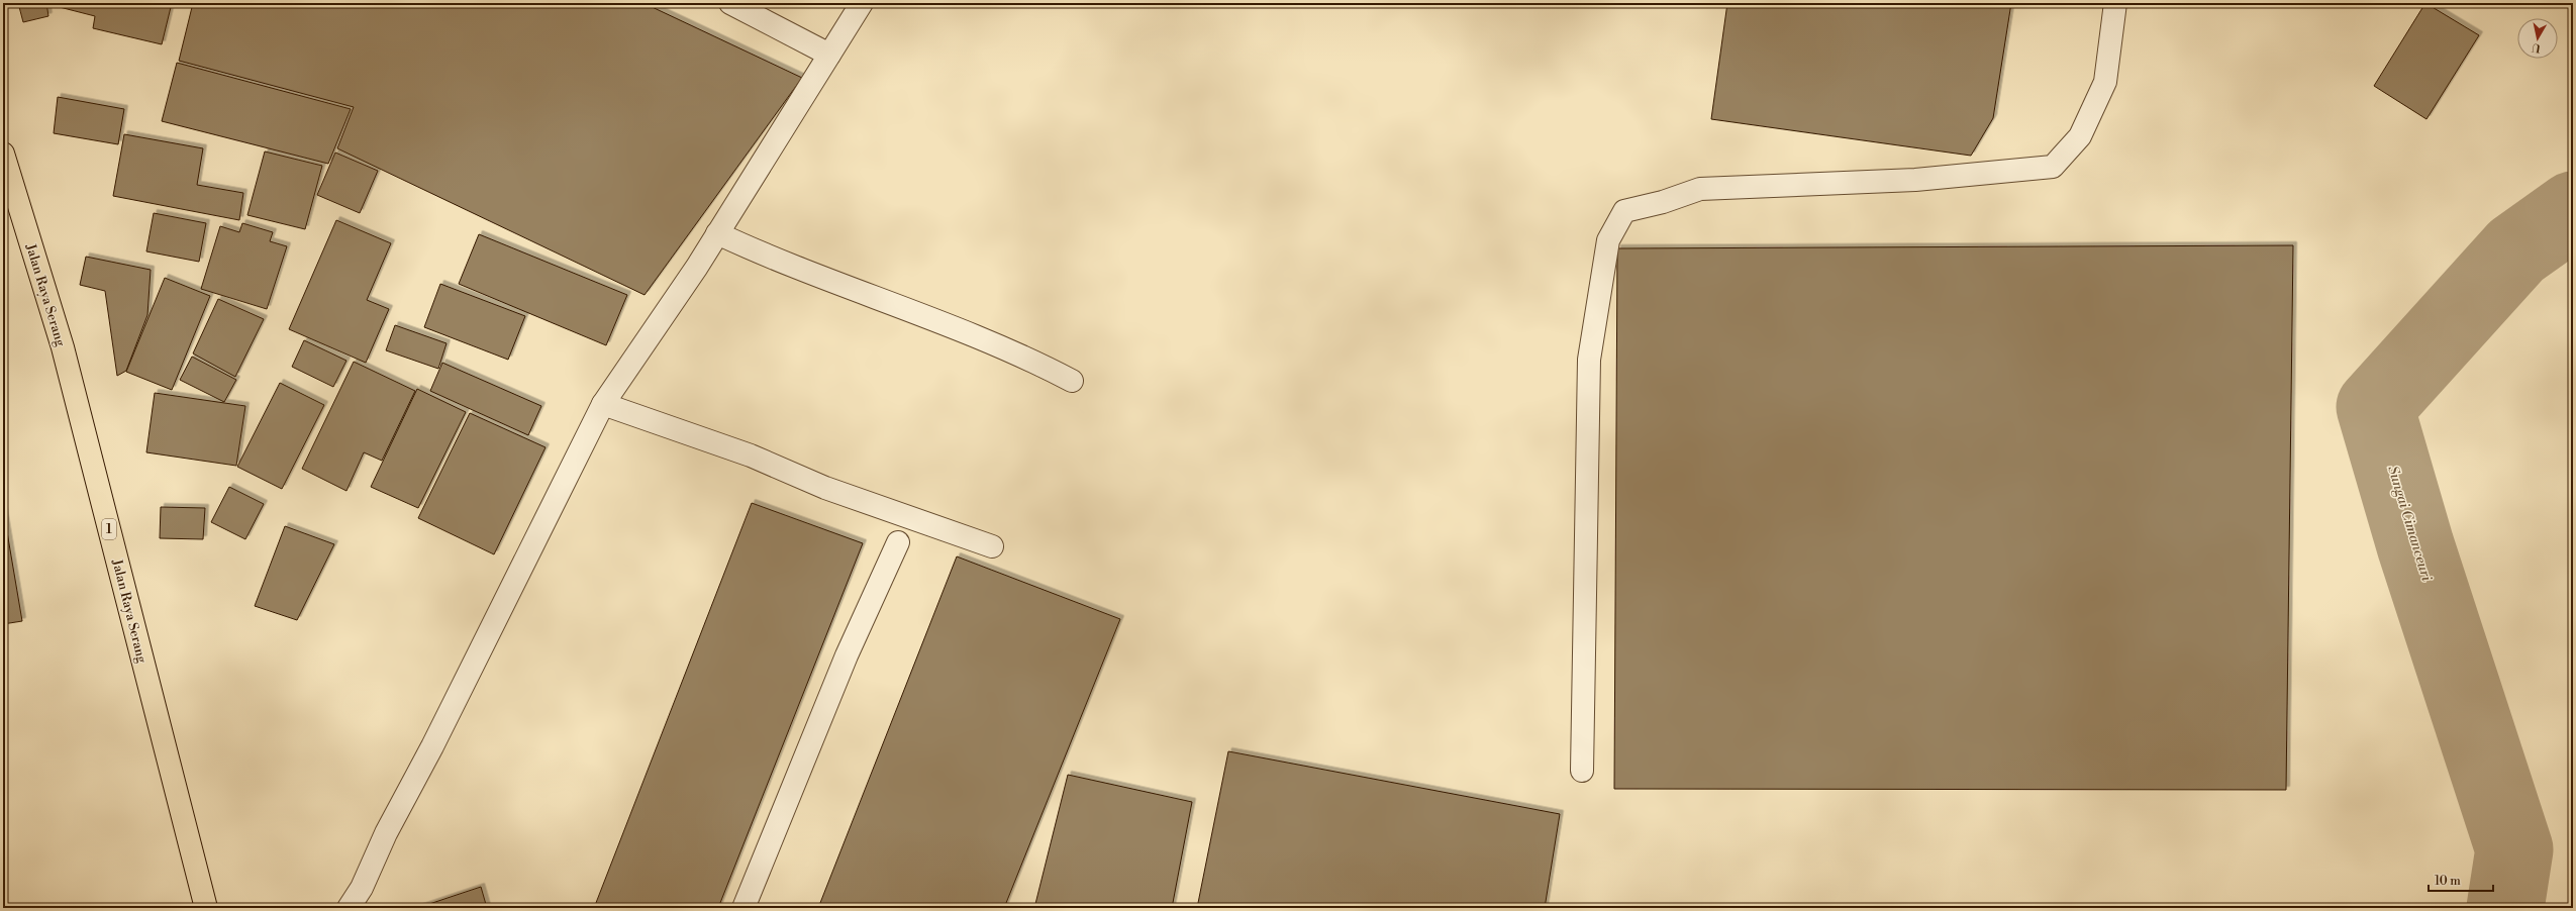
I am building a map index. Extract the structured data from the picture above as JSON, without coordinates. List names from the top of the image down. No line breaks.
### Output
{"streets":{"highway":["Jalan Raya Serang","1"]},"water":["Sungai Cimanceuri"],"scale_bar":"10 m","north":"bottom"}
